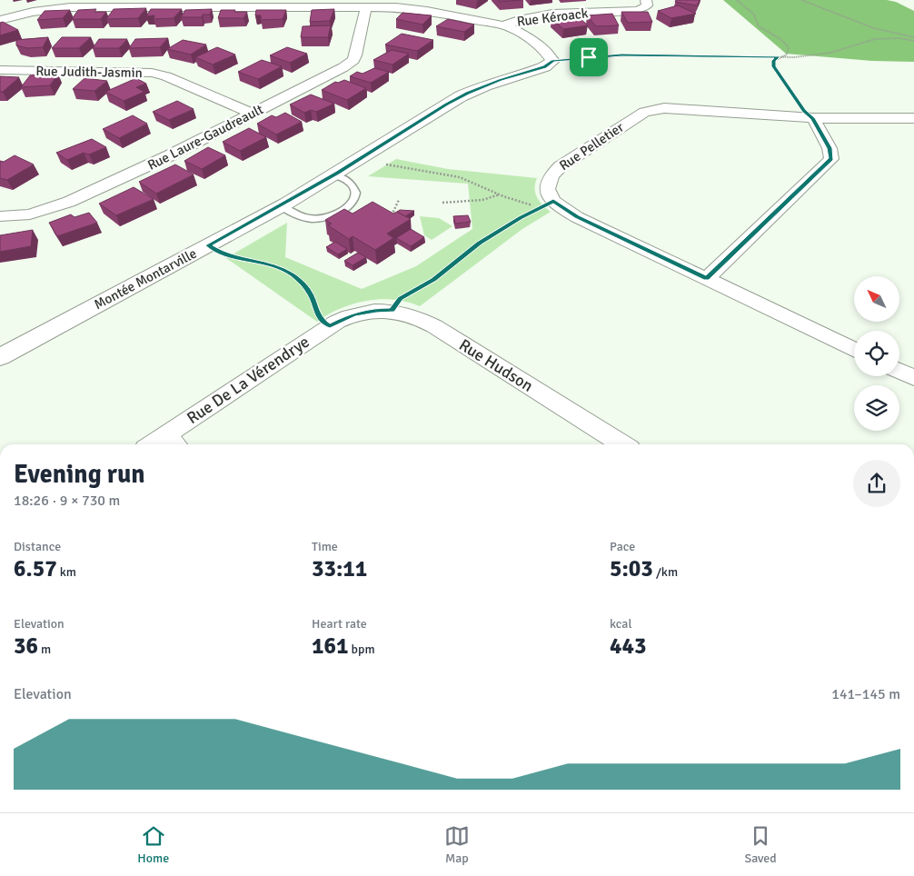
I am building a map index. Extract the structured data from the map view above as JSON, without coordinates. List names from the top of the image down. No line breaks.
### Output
{"streets":{"street":["Rue Kéroack","Rue Judith-Jasmin","Rue Laure-Gaudreault","Rue Pelletier","Montée Montarville","Rue Hudson","Rue De La Vérendrye"]},"crossings":[["Rue Judith-Jasmin","Rue Laure-Gaudreault"],["Rue Hudson","Rue De La Vérendrye"]],"north":"top left","page":{"heading":["Evening run","18:26 · 9 × 730 m"],"stats":[["Distance","6.57 km"],["Time","33:11"],["Pace","5:03 /km"],["Elevation","36 m"],["Heart rate","161 bpm"],["kcal","443"]],"chart":["Elevation","141–145 m"],"tabs":["Home","Map","Saved"]}}
